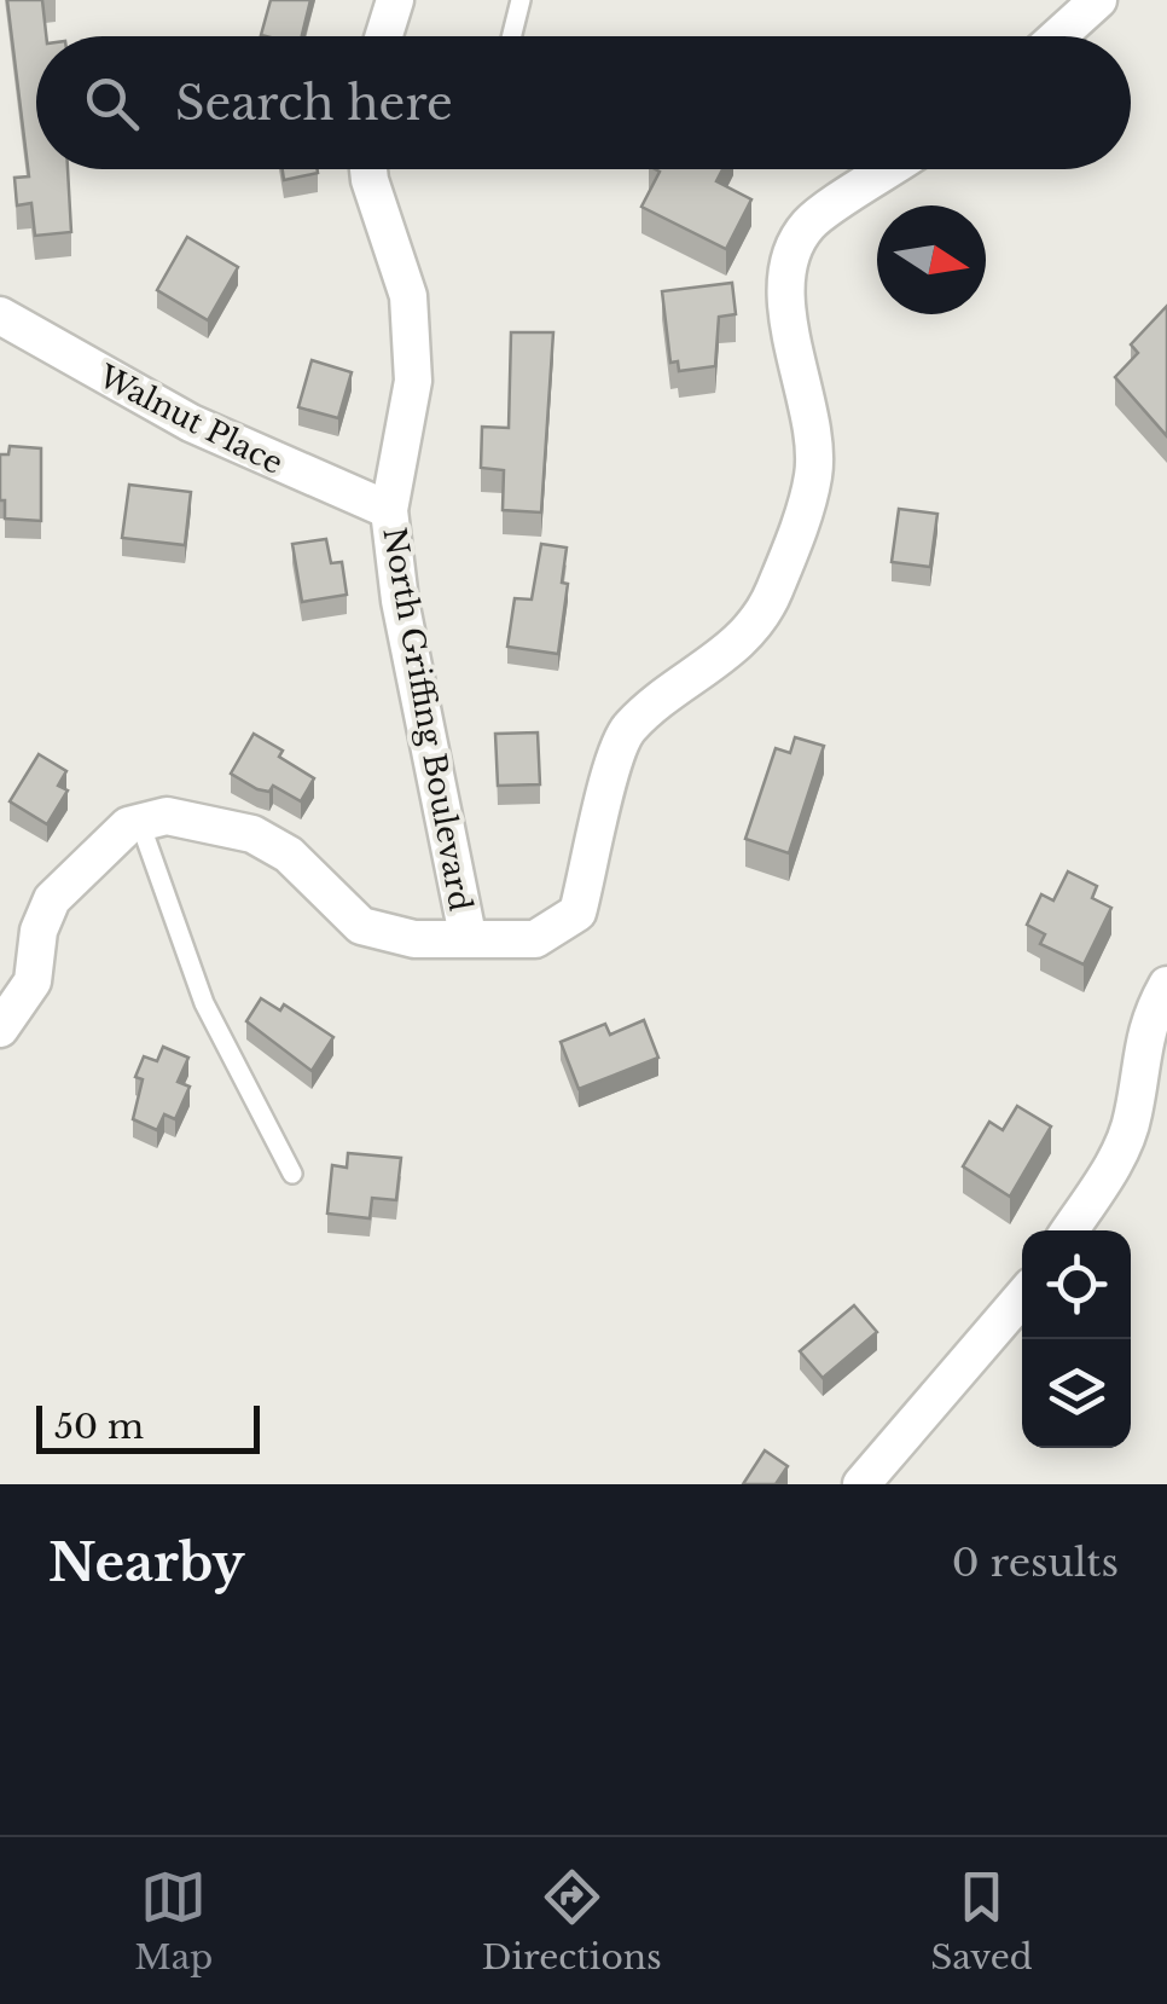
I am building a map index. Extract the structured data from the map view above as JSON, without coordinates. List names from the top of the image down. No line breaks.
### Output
{"streets":{"street":["Walnut Place","North Griffing Boulevard"]},"crossings":[["Walnut Place","North Griffing Boulevard"]],"scale_bar":"50 m","north":"right","page":{"search":"Search here","scale":"50 m","heading":["Nearby","0 results"],"nav":["Map","Directions","Saved"]}}
